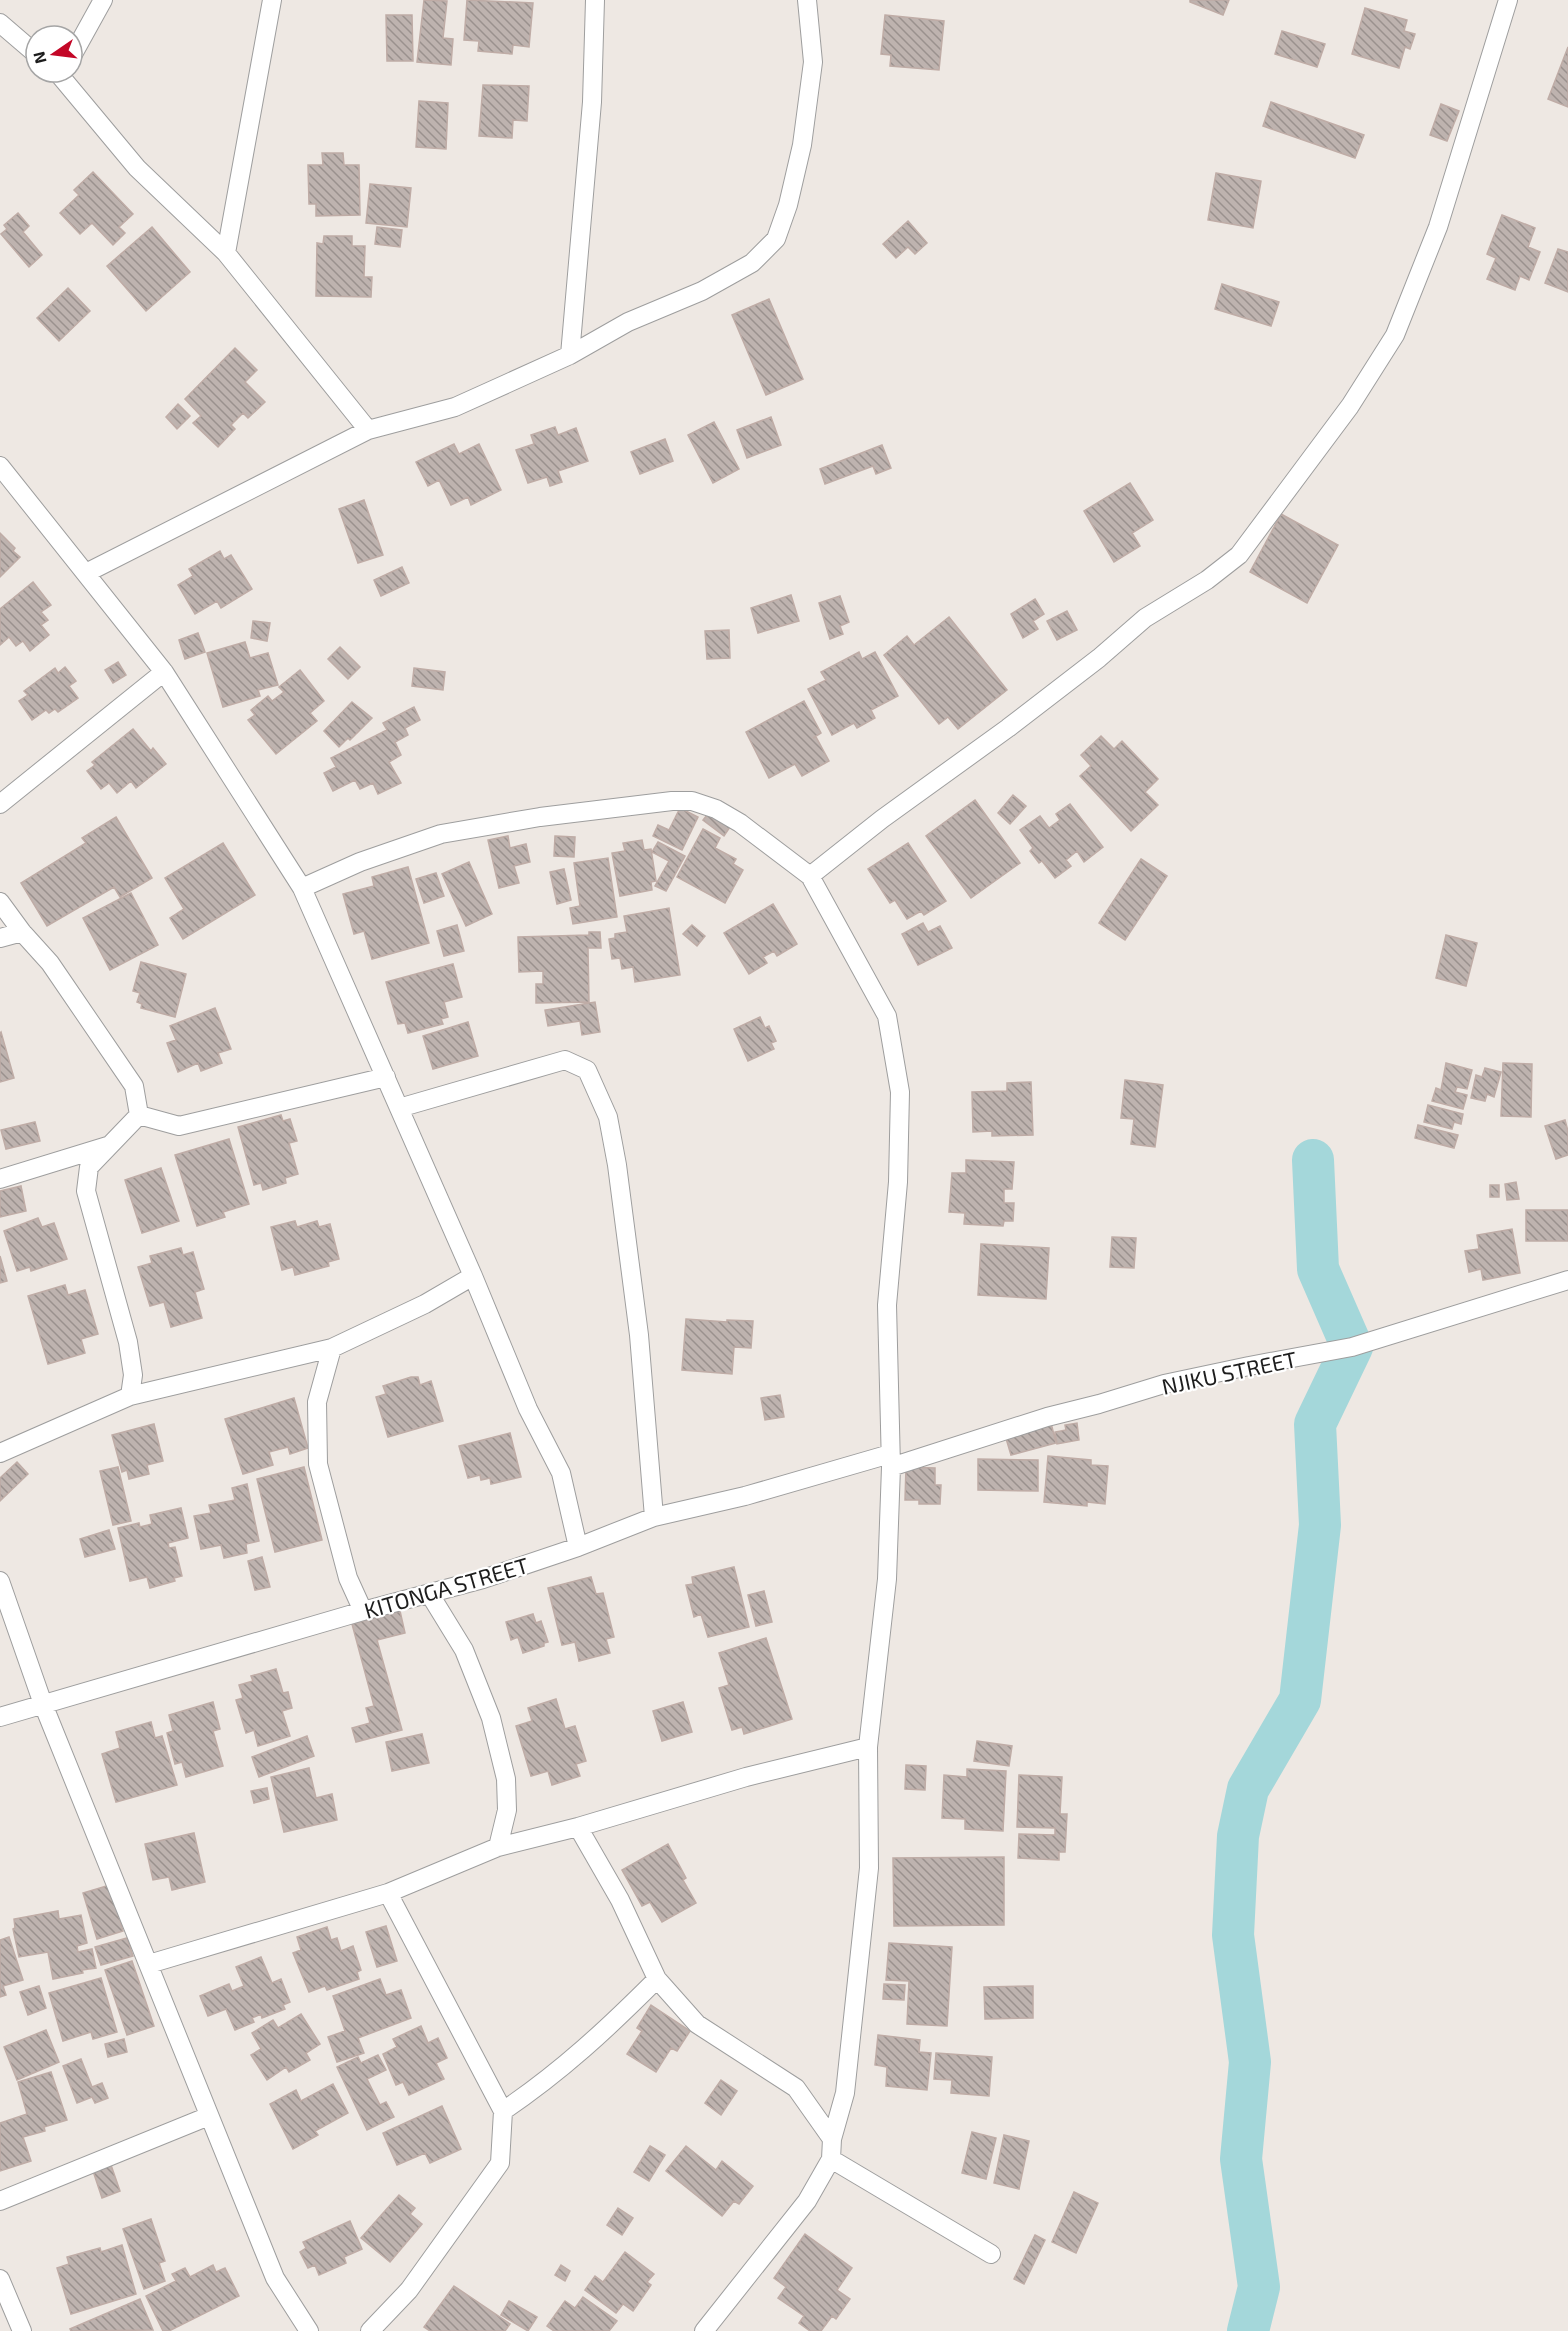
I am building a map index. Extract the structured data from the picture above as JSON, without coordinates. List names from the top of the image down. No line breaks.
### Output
{"streets":{"street":["NJIKU STREET","KITONGA STREET"]},"crossings":[["NJIKU STREET","KITONGA STREET"]],"north":"left"}
